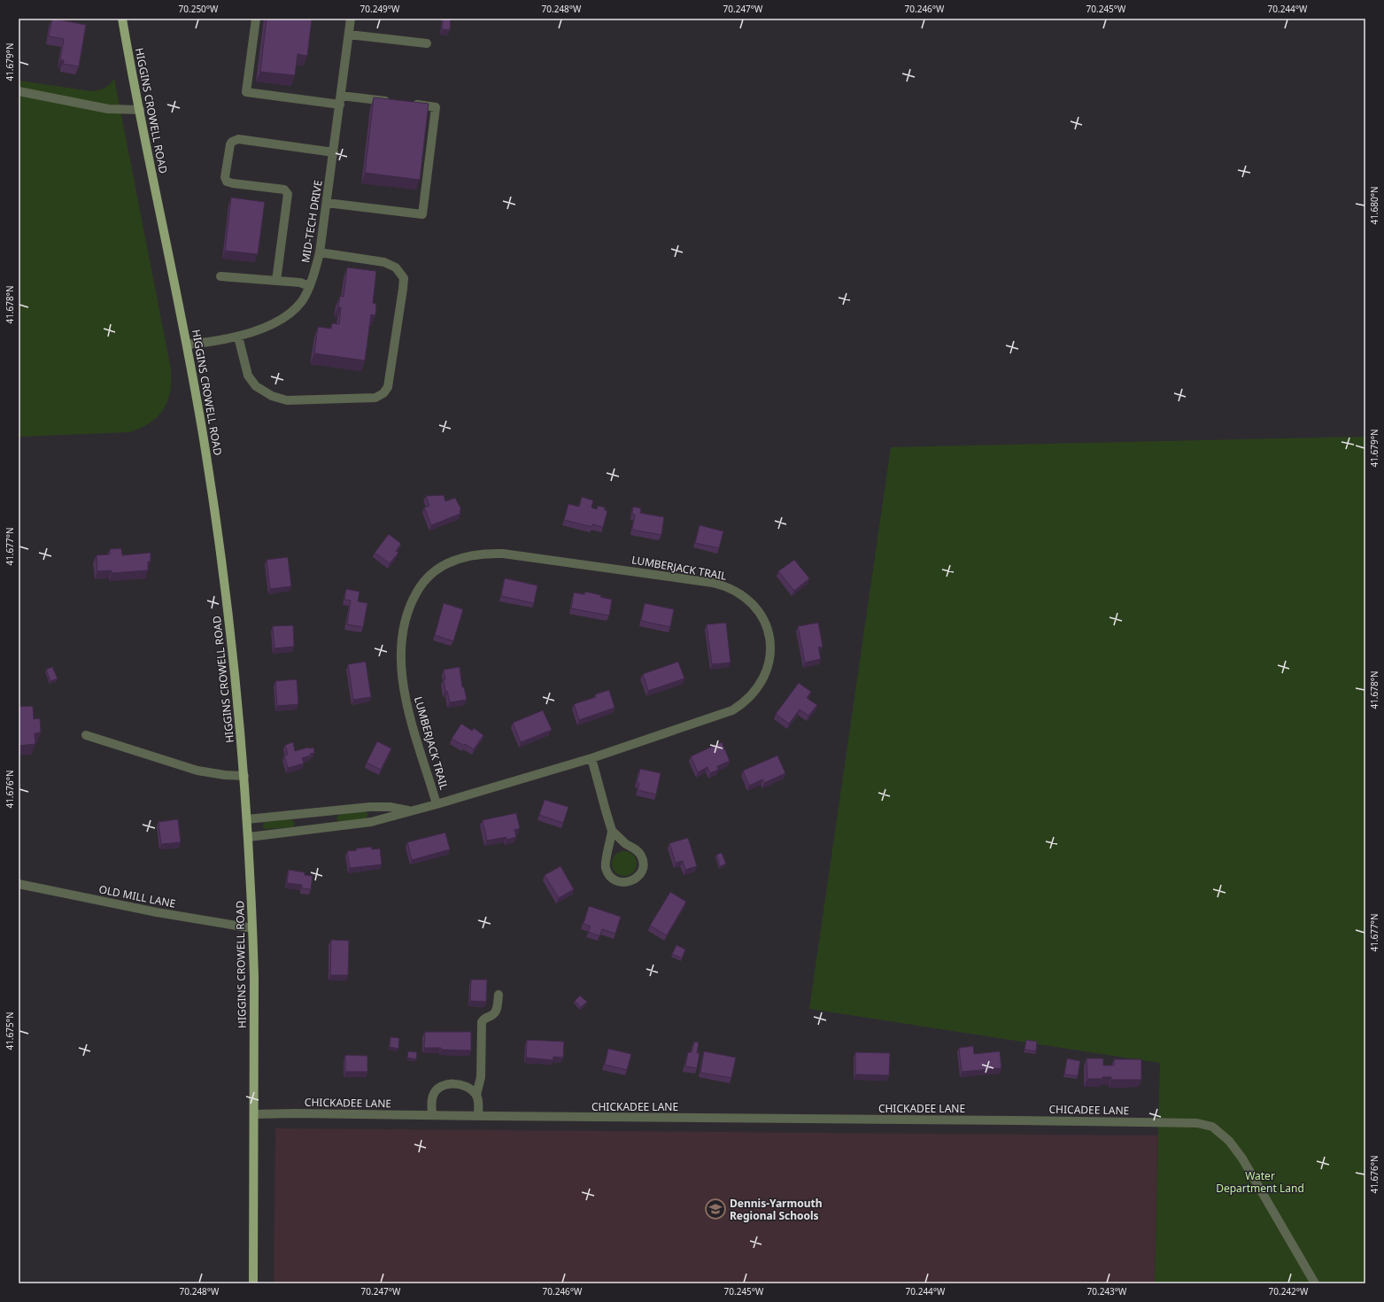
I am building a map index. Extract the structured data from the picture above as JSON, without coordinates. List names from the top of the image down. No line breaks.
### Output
{"streets":{"main road":["HIGGINS CROWELL ROAD"],"street":["MID-TECH DRIVE","LUMBERJACK TRAIL","OLD MILL LANE","CHICKADEE LANE","CHICADEE LANE"]},"crossings":[["HIGGINS CROWELL ROAD","MID-TECH DRIVE"],["HIGGINS CROWELL ROAD","LUMBERJACK TRAIL"],["HIGGINS CROWELL ROAD","OLD MILL LANE"],["HIGGINS CROWELL ROAD","CHICKADEE LANE"],["CHICKADEE LANE","CHICADEE LANE"]],"parks":["Water Department Land"],"places":{"school or university":["Dennis-Yarmouth Regional Schools"]},"coordinates":["70.250°W","70.249°W","70.248°W","70.247°W","70.246°W","70.245°W","70.244°W","41.679°N","41.680°N","41.678°N","41.677°N","41.676°N","41.675°N","70.243°W","70.242°W"]}
